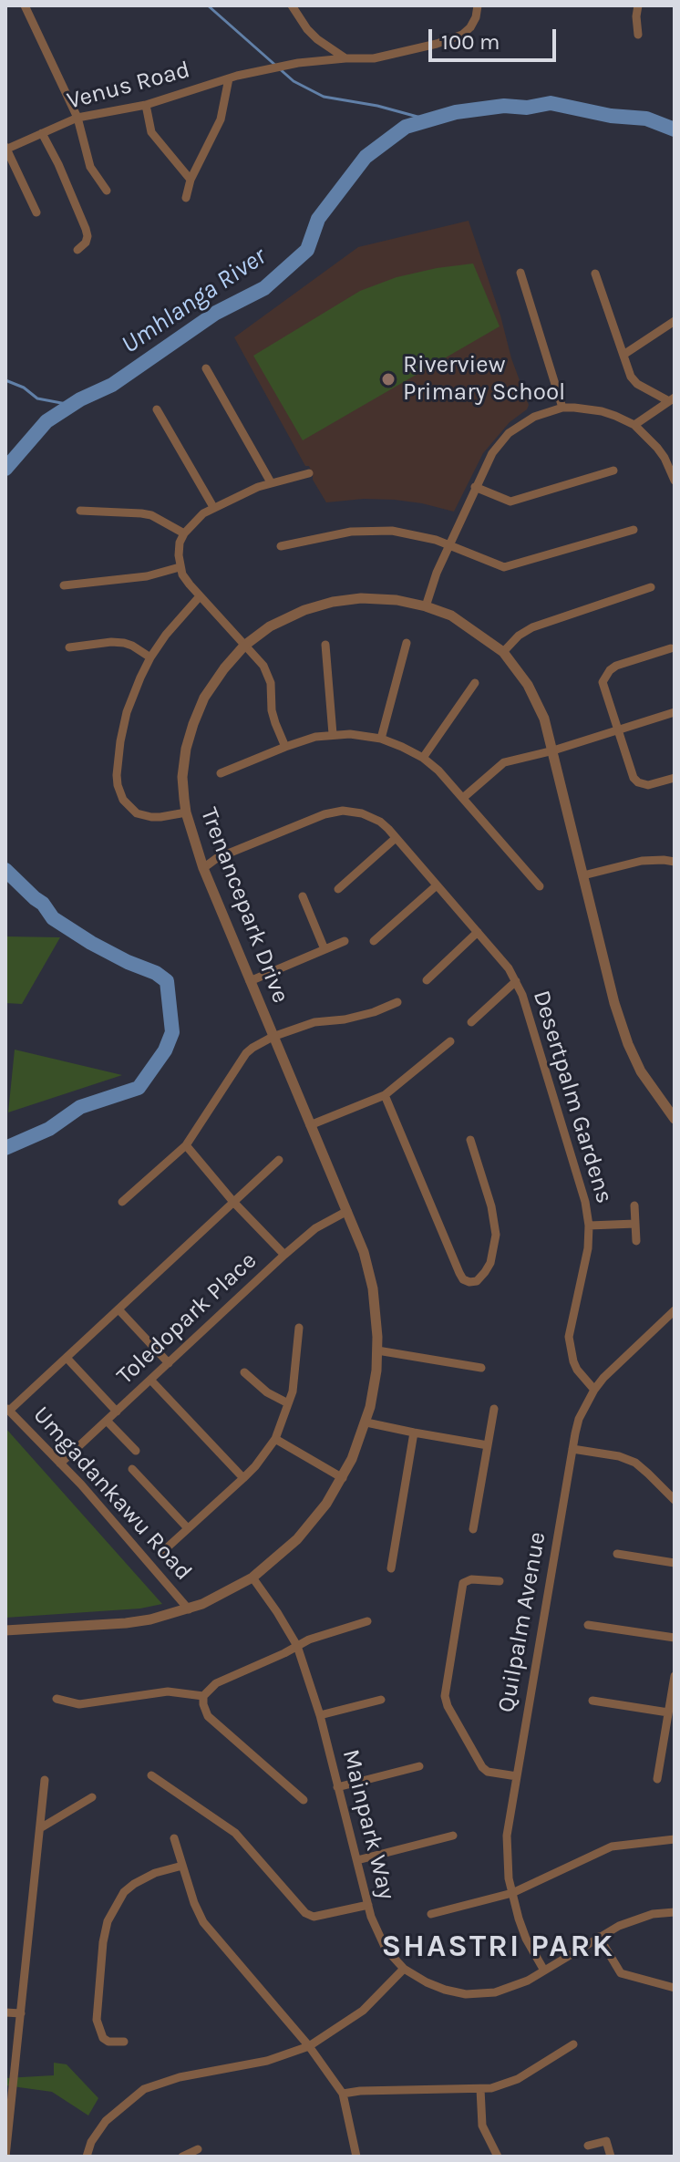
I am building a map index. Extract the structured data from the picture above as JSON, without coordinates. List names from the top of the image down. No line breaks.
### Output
{"streets":{"street":["Venus Road","Trenancepark Drive","Desertpalm Gardens","Toledopark Place","Umgadankawu Road","Quilpalm Avenue","Mainpark Way"]},"crossings":[["Trenancepark Drive","Desertpalm Gardens"],["Trenancepark Drive","Toledopark Place"],["Trenancepark Drive","Umgadankawu Road"],["Trenancepark Drive","Mainpark Way"],["Desertpalm Gardens","Quilpalm Avenue"],["Toledopark Place","Umgadankawu Road"],["Quilpalm Avenue","Mainpark Way"]],"districts":["SHASTRI PARK"],"water":["Umhlanga River"],"places":["Riverview Primary School"],"scale_bar":"100 m"}
